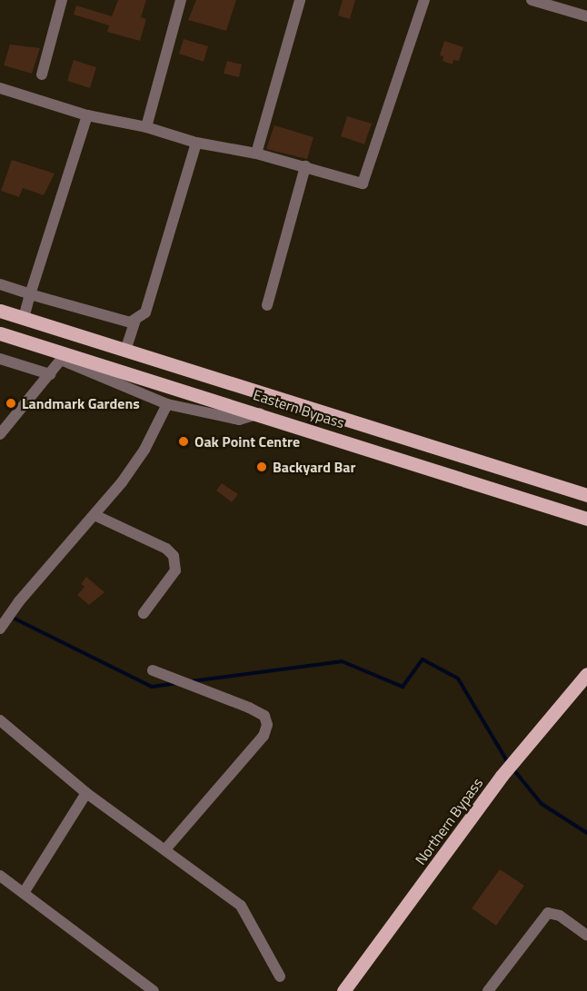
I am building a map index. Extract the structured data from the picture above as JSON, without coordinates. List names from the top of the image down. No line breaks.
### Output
{"streets":{"main road":["Eastern Bypass","Northern Bypass"]},"places":["Landmark Gardens","Oak Point Centre","Backyard Bar"]}
